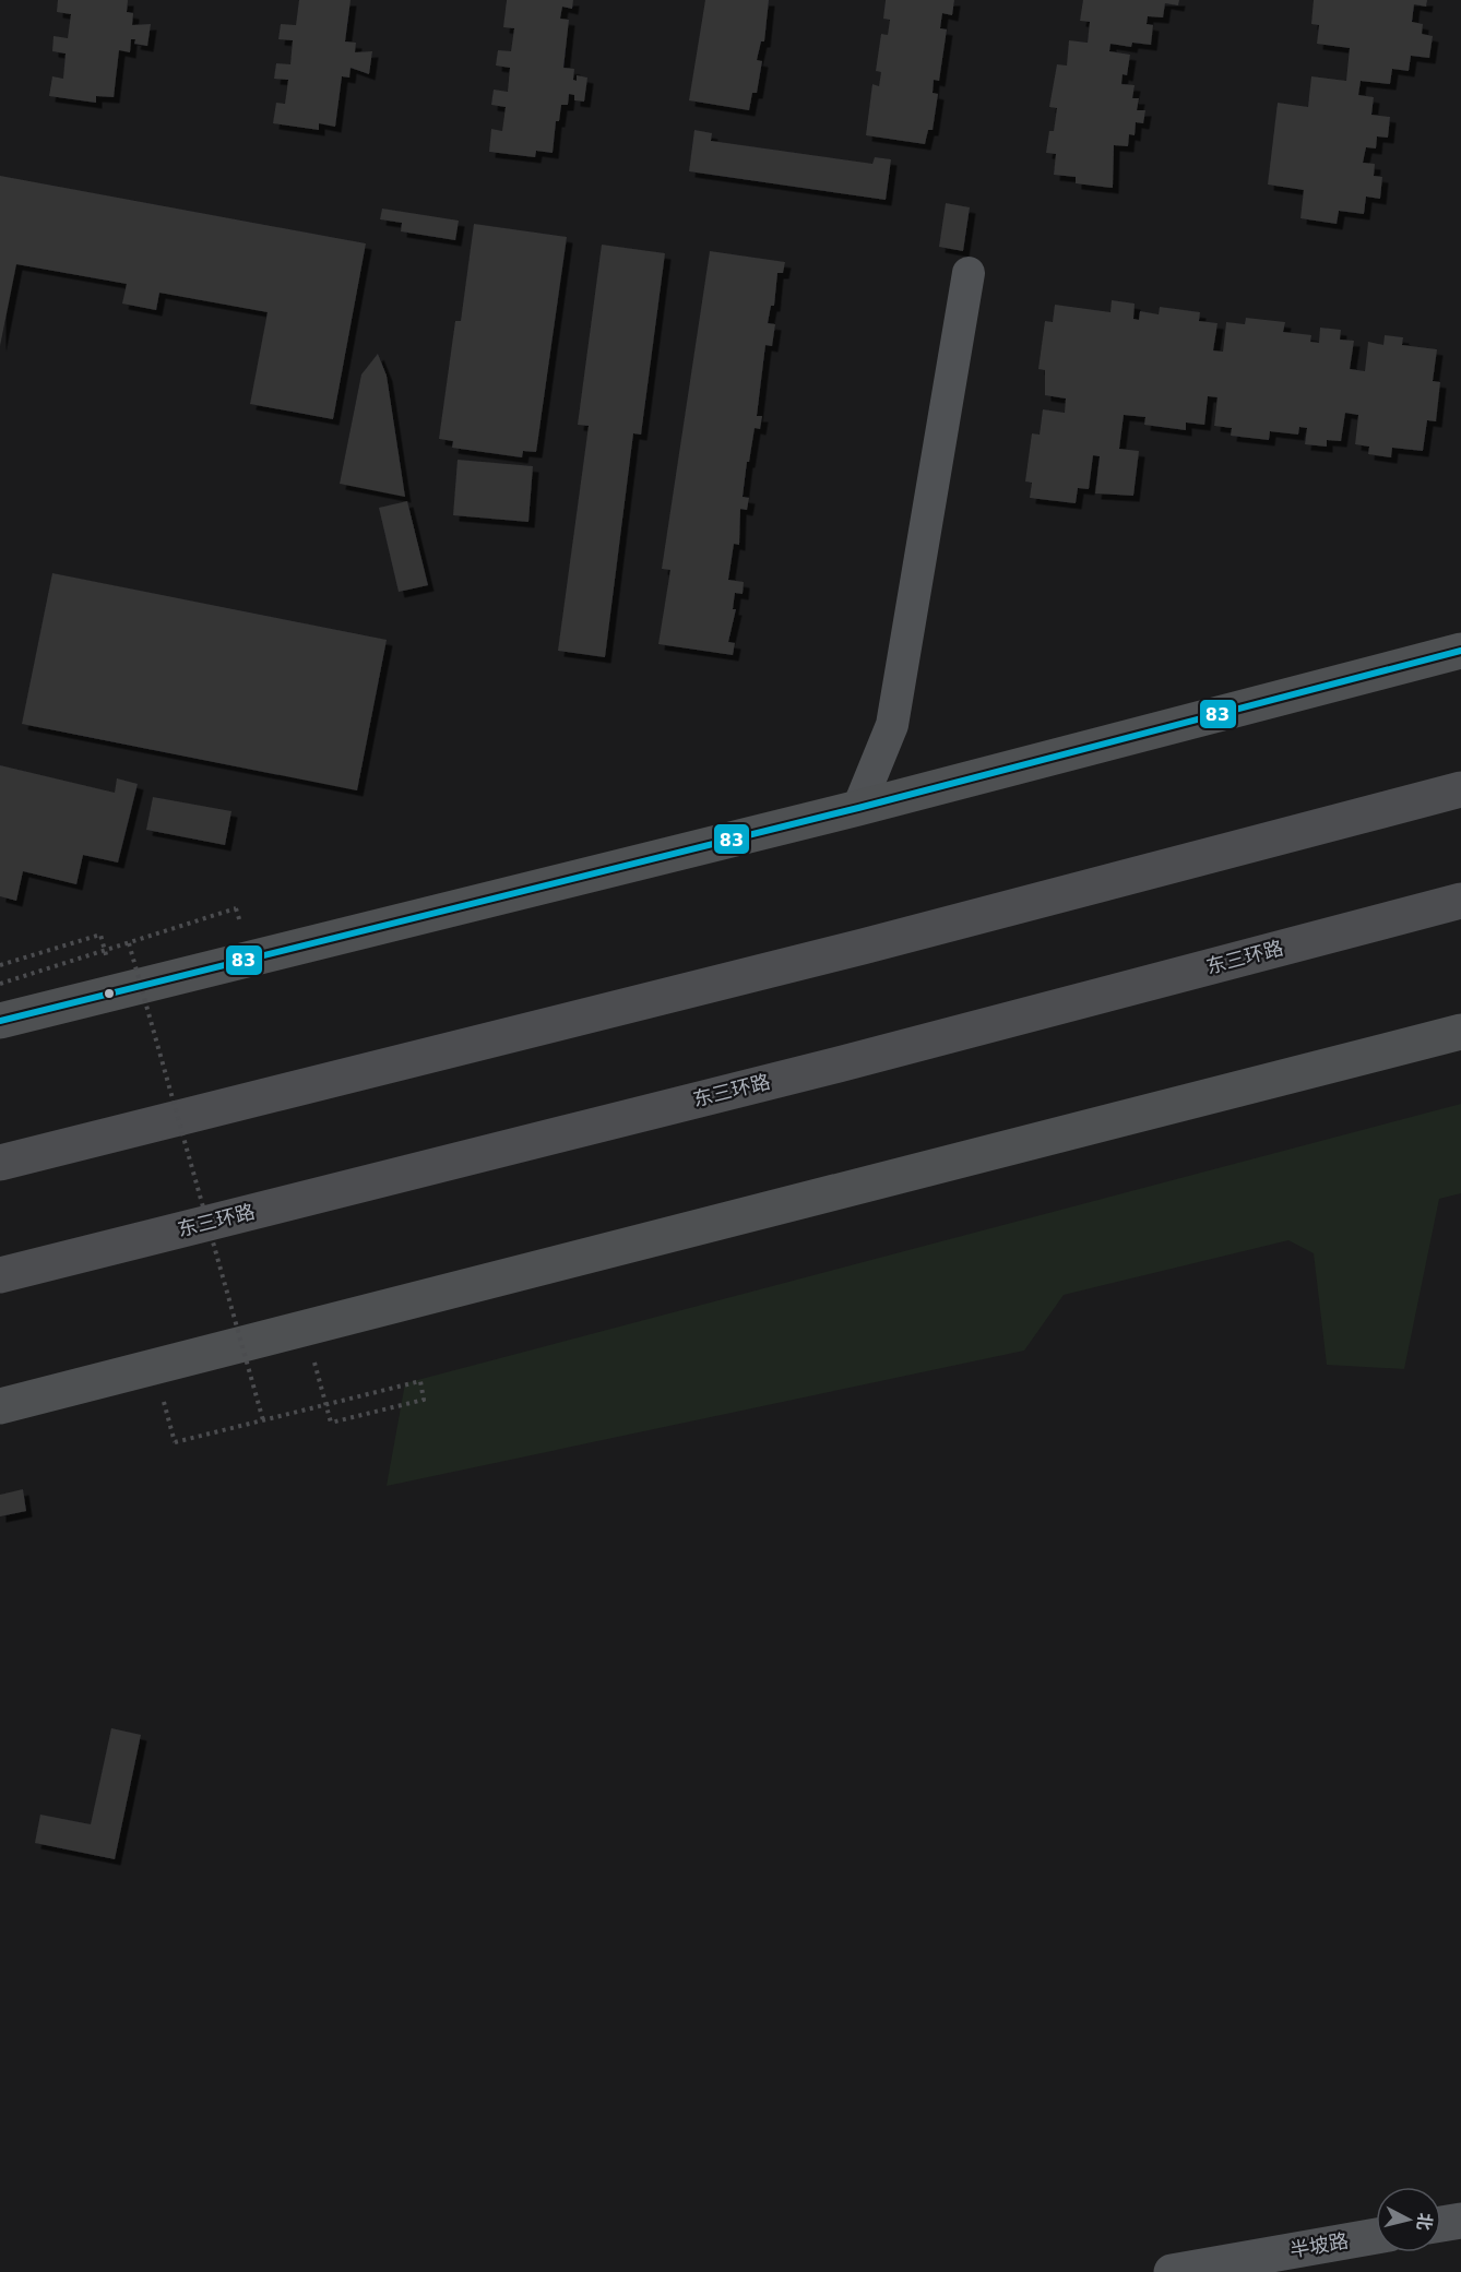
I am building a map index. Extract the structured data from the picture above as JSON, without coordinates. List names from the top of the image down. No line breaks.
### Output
{"streets":{"highway":["东三环路"],"street":["半坡路"]},"lines":["transit line 83"],"north":"right"}
